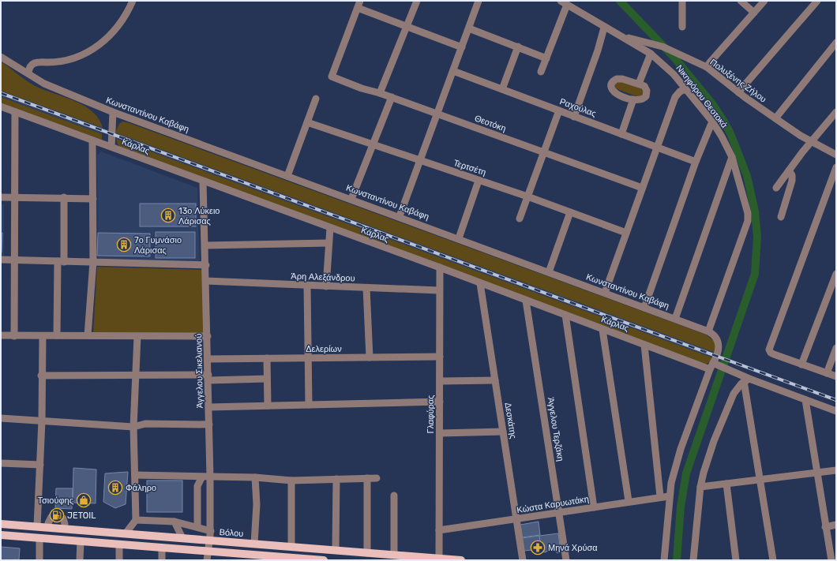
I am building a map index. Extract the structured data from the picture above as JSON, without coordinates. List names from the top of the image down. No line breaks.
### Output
{"streets":{"main road":["Βόλου"],"street":["Πολυξένης Ζήλου","Νικηφόρου Θεοτοκά","Ραχούλας","Κωνσταντίνου Καβάφη","Θεοτόκη","Κάρλας","Τερτσέτη","Άρη Αλεξάνδρου","Δελερίων","Άγγελου Σικελιανού","Γλαφύρας","Δεσκάτης","Άγγελου Τερζάκη","Κώστα Καρυωτάκη"]},"crossings":[["Πολυξένης Ζήλου","Νικηφόρου Θεοτοκά"],["Νικηφόρου Θεοτοκά","Κωνσταντίνου Καβάφη"],["Κάρλας","Άγγελου Σικελιανού"],["Κάρλας","Γλαφύρας"],["Κάρλας","Δεσκάτης"],["Κάρλας","Άγγελου Τερζάκη"],["Άρη Αλεξάνδρου","Άγγελου Σικελιανού"],["Άρη Αλεξάνδρου","Γλαφύρας"],["Δελερίων","Άγγελου Σικελιανού"],["Δελερίων","Γλαφύρας"],["Άγγελου Σικελιανού","Βόλου"],["Γλαφύρας","Κώστα Καρυωτάκη"],["Γλαφύρας","Βόλου"],["Δεσκάτης","Κώστα Καρυωτάκη"],["Άγγελου Τερζάκη","Κώστα Καρυωτάκη"]],"places":{"building":["13ο Λύκειο Λάρισας","7ο Γυμνάσιο Λάρισας","Φάληρο"],"shop":["Τσιούφης"],"fuel station":["JETOIL"],"pharmacy":["Μηνά Χρύσα"]}}
